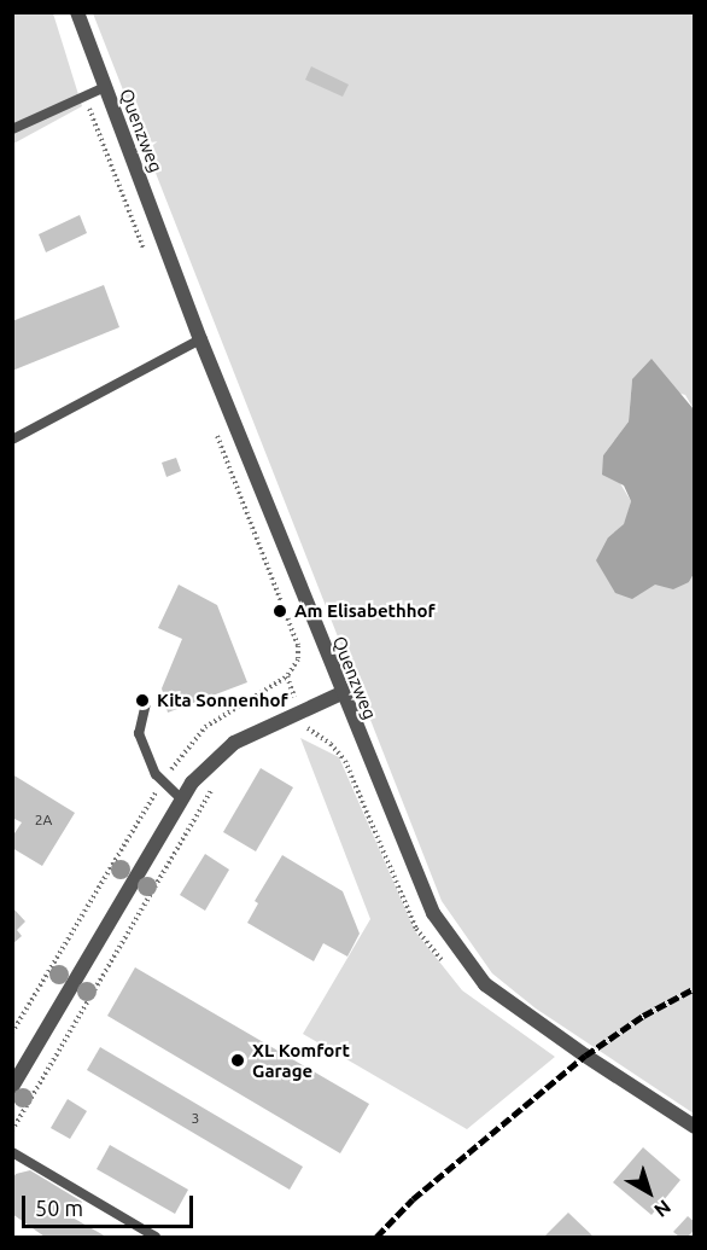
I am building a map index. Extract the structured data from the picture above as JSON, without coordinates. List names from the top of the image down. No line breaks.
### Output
{"streets":{"street":["Quenzweg"]},"places":["Am Elisabethhof","Kita Sonnenhof","XL Komfort Garage"],"house_numbers":["2A","3"],"scale_bar":"50 m","north":"bottom right"}
